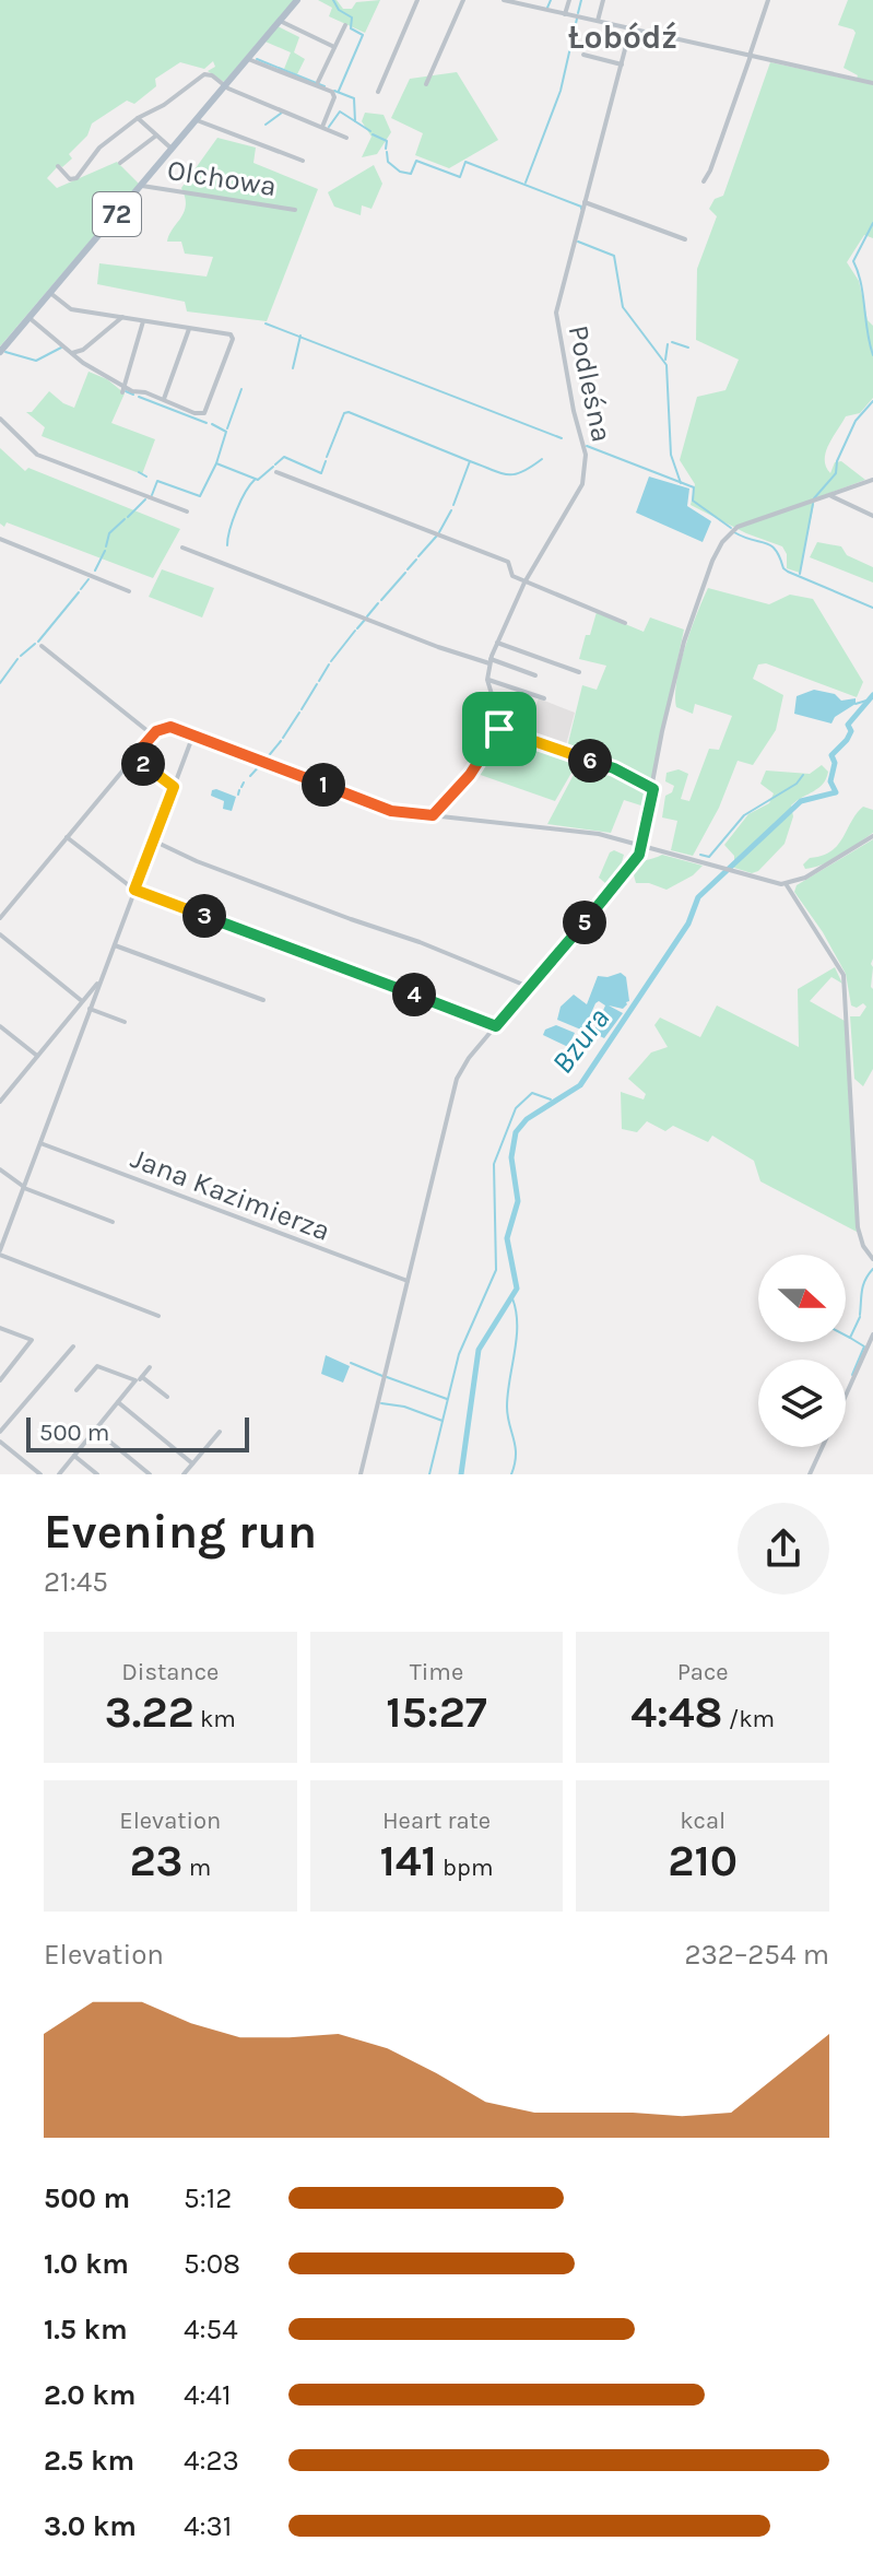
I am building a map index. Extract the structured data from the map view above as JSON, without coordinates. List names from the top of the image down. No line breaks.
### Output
{"streets":{"main road":["72"],"street":["Olchowa","Podleśna","Jana Kazimierza"]},"crossings":[["Olchowa","72"]],"districts":["Łobódź"],"water":["Bzura"],"scale_bar":"500 m","north":"right","page":{"pins":["6","2","1","3","5","4"],"scale":"500 m","heading":["Evening run","21:45"],"stats":[["Distance","3.22 km"],["Time","15:27"],["Pace","4:48 /km"],["Elevation","23 m"],["Heart rate","141 bpm"],["kcal","210"]],"chart":["Elevation","232–254 m"],"list":[{"name":"500 m","note":"5:12"},{"name":"1.0 km","note":"5:08"},{"name":"1.5 km","note":"4:54"},{"name":"2.0 km","note":"4:41"},{"name":"2.5 km","note":"4:23"},{"name":"3.0 km","note":"4:31"}]}}
